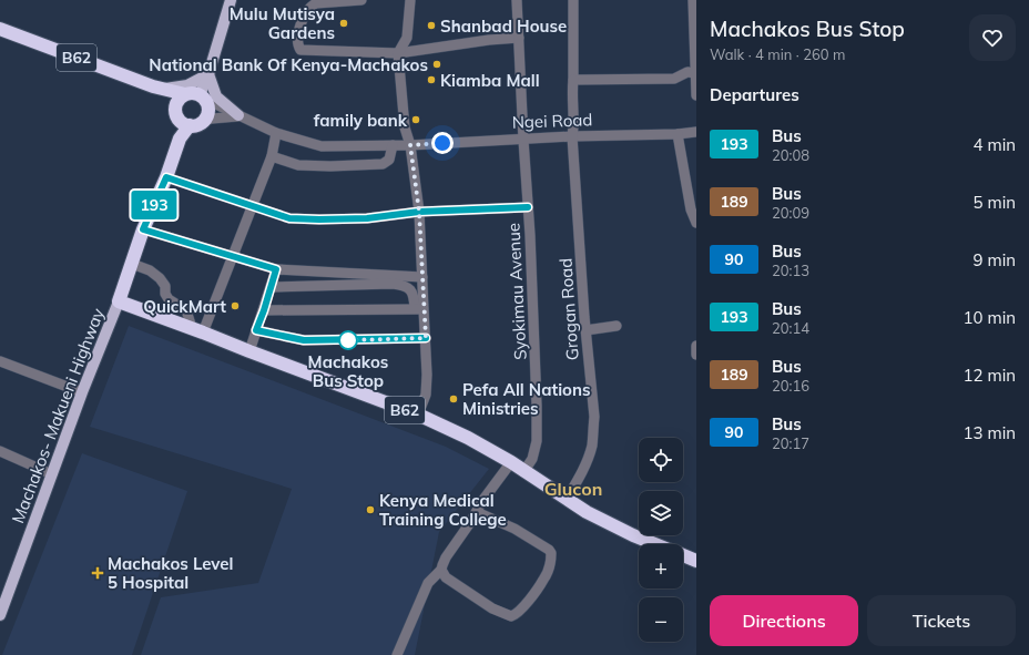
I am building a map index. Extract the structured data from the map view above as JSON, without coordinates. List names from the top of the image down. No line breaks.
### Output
{"streets":{"highway":["B62"],"main road":["Machakos- Makueni Highway"],"street":["Ngei Road","Syokimau Avenue","Grogan Road"]},"crossings":[["B62","Ngei Road"],["B62","Syokimau Avenue"],["B62","Grogan Road"],["B62","Machakos- Makueni Highway"],["Ngei Road","Syokimau Avenue"],["Ngei Road","Grogan Road"]],"districts":["Glucon"],"places":{"other":["Mulu Mutisya Gardens","Shanbad House","National Bank Of Kenya-Machakos","Kiamba Mall","family bank","QuickMart","Machakos Bus Stop","Pefa All Nations Ministries","Kenya Medical Training College"],"health":["Machakos Level 5 Hospital"]},"lines":["bus line 193"],"page":{"on_map":"193","heading":[["Machakos Bus Stop","Walk · 4 min · 260 m"],"Departures"],"list":[{"mark":"193","name":"Bus","note":"20:08","value":"4 min"},{"mark":"189","name":"Bus","note":"20:09","value":"5 min"},{"mark":"90","name":"Bus","note":"20:13","value":"9 min"},{"mark":"193","name":"Bus","note":"20:14","value":"10 min"},{"mark":"189","name":"Bus","note":"20:16","value":"12 min"},{"mark":"90","name":"Bus","note":"20:17","value":"13 min"}],"map_buttons":["+","−"],"buttons":["Directions","Tickets"]}}
